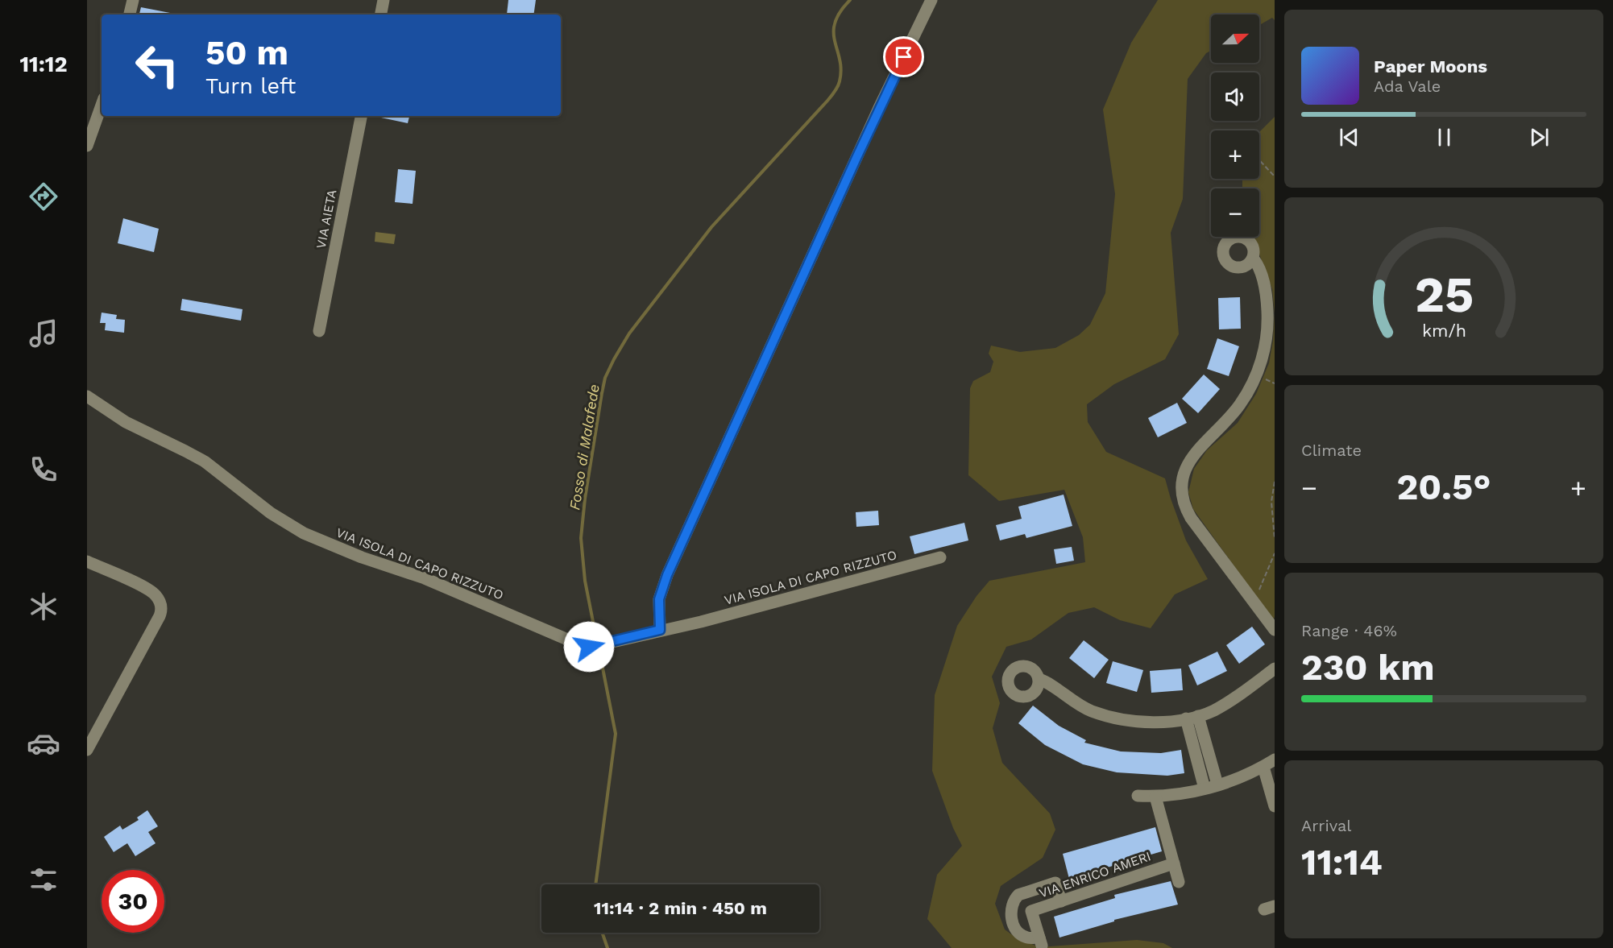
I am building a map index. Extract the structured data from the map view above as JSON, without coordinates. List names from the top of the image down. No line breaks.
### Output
{"streets":{"street":["VIA AIETA","VIA ISOLA DI CAPO RIZZUTO","VIA ENRICO AMERI"]},"water":["Fosso di Malafede"],"north":"right","page":{"tabs":"11:12","map_buttons":["+","−"],"turn":["50 m","Turn left"],"song":["Paper Moons","Ada Vale"],"tile":["Climate",["Range · 46%","230 km"],["Arrival","11:14"]],"heat":["−","20.5°","+"],"limit":"30","trip":"11:14 · 2 min · 450 m","gauge":["25","km/h"]}}
